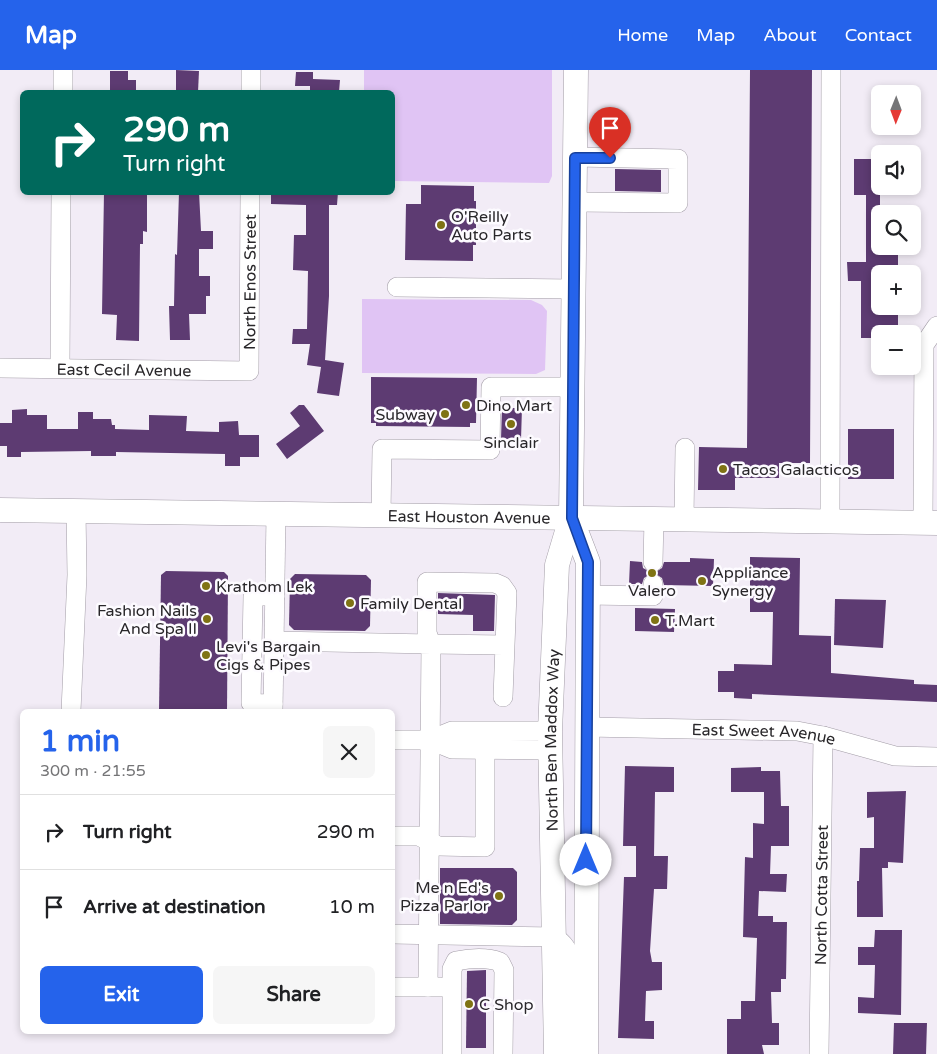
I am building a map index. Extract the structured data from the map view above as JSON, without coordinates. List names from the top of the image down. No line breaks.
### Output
{"streets":{"main road":["East Houston Avenue","North Ben Maddox Way"],"street":["North Enos Street","East Cecil Avenue","East Sweet Avenue","North Cotta Street"]},"crossings":[["North Enos Street","East Cecil Avenue"],["East Houston Avenue","North Ben Maddox Way"],["East Sweet Avenue","North Ben Maddox Way"],["East Sweet Avenue","North Cotta Street"]],"places":["O'Reilly Auto Parts","Dino Mart","Subway","Sinclair","Tacos Galacticos","Valero","Appliance Synergy","Krathom Lek","Family Dental","Fashion Nails And Spa II","T.Mart","Levi's Bargain Cigs & Pipes","Me n Ed's Pizza Parlor","C Shop"],"north":"bottom","page":{"header":"Map","nav":["Home","Map","About","Contact"],"map_buttons":["+","−"],"turn":["290 m","Turn right"],"heading":["1 min","300 m · 21:55"],"list":[{"name":"Turn right","value":"290 m"},{"name":"Arrive at destination","value":"10 m"}],"buttons":["Exit","Share"]}}
